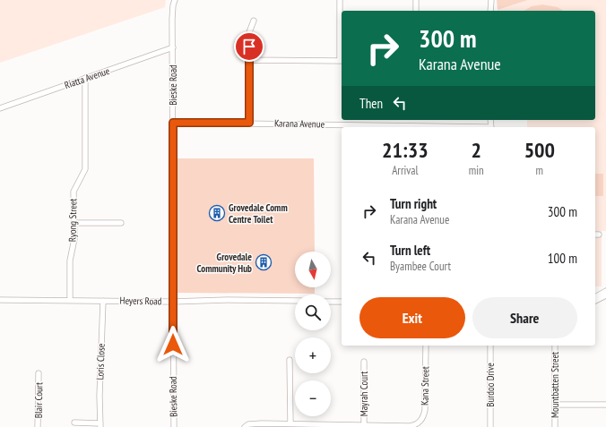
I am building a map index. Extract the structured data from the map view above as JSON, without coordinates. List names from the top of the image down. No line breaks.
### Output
{"streets":{"street":["Riatta Avenue","Bieske Road","Karana Avenue","Ryong Street","Heyers Road","Loris Close","Burdoo Drive","Mountbatten Street","Kana Street","Mayrah Court","Blair Court"]},"crossings":[["Riatta Avenue","Bieske Road"],["Riatta Avenue","Ryong Street"],["Bieske Road","Karana Avenue"],["Bieske Road","Heyers Road"],["Ryong Street","Heyers Road"],["Heyers Road","Loris Close"],["Kana Street","Mayrah Court"]],"places":{"building":["Grovedale Comm Centre Toilet","Grovedale Community Hub"]},"north":"bottom","page":{"turn":["300 m","Karana Avenue"],"then":"Then","eta":["21:33","Arrival","2","min","500","m"],"list":[{"name":"Turn right","note":"Karana Avenue","value":"300 m"},{"name":"Turn left","note":"Byambee Court","value":"100 m"}],"map_buttons":["+","−"],"buttons":["Exit","Share"]}}
